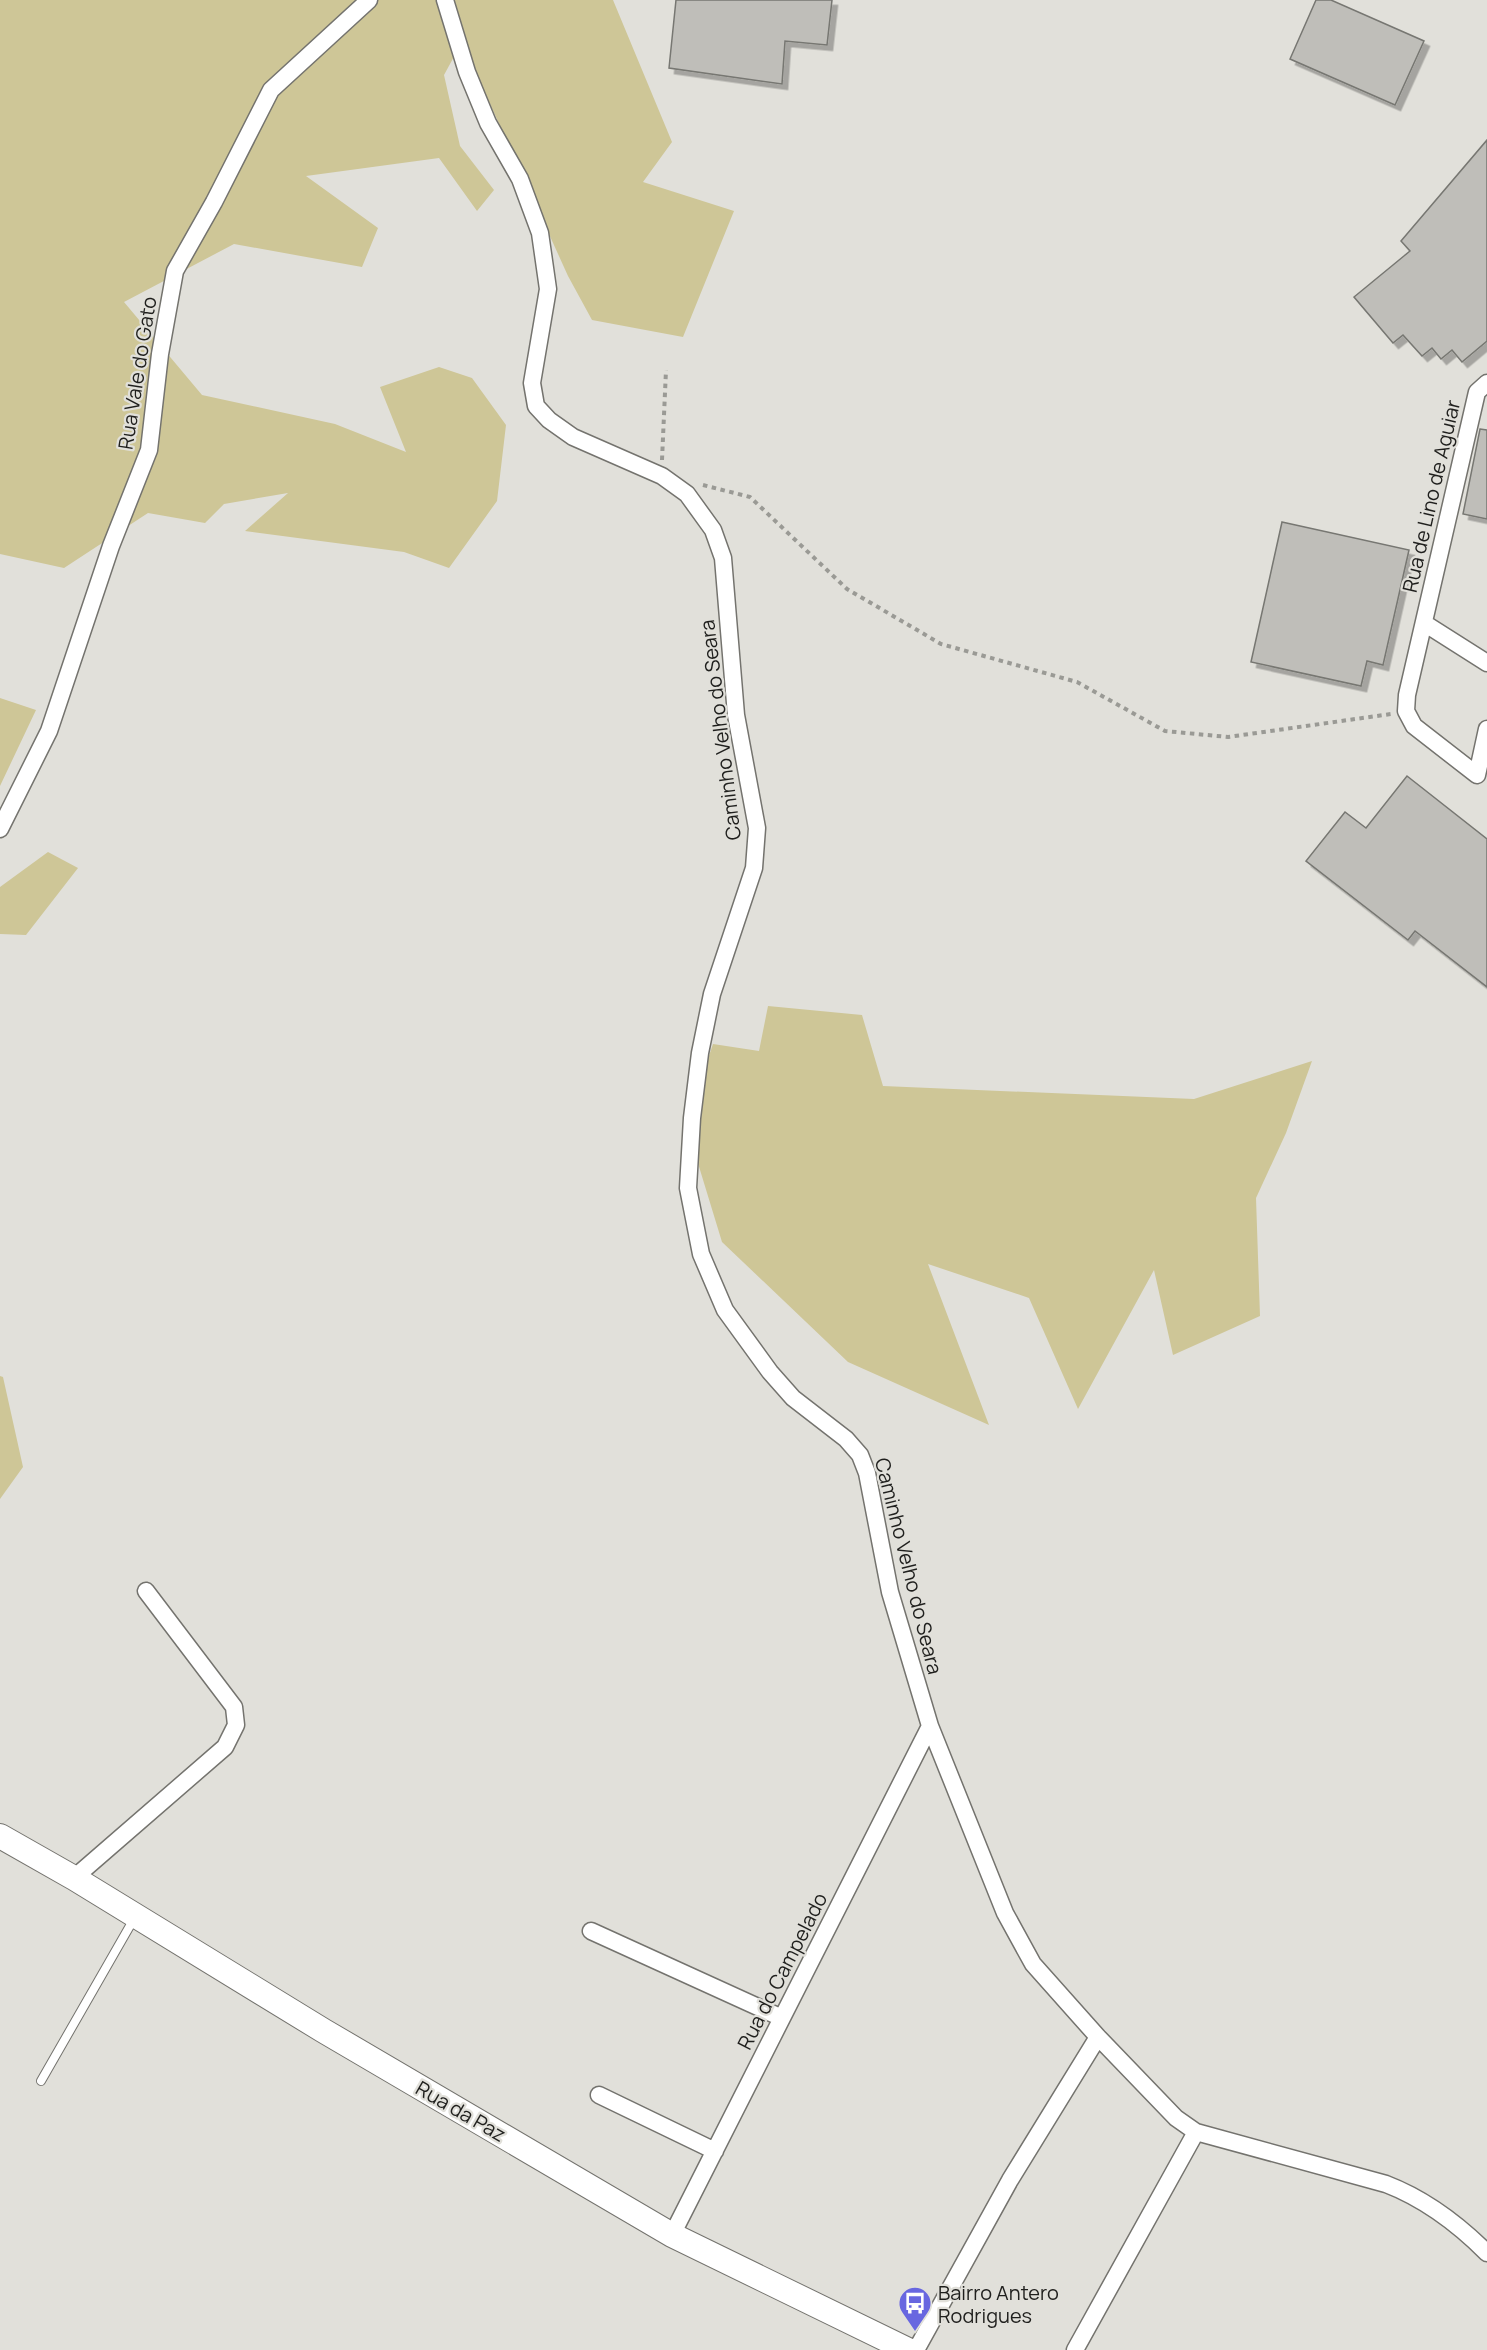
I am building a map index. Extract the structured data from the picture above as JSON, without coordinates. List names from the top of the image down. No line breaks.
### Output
{"streets":{"main road":["Rua da Paz"],"street":["Rua Vale do Gato","Rua de Lino de Aguiar","Caminho Velho do Seara","Rua do Campelado"]},"crossings":[["Caminho Velho do Seara","Rua do Campelado"],["Rua do Campelado","Rua da Paz"]],"places":{"bus stop":["Bairro Antero Rodrigues"]}}
